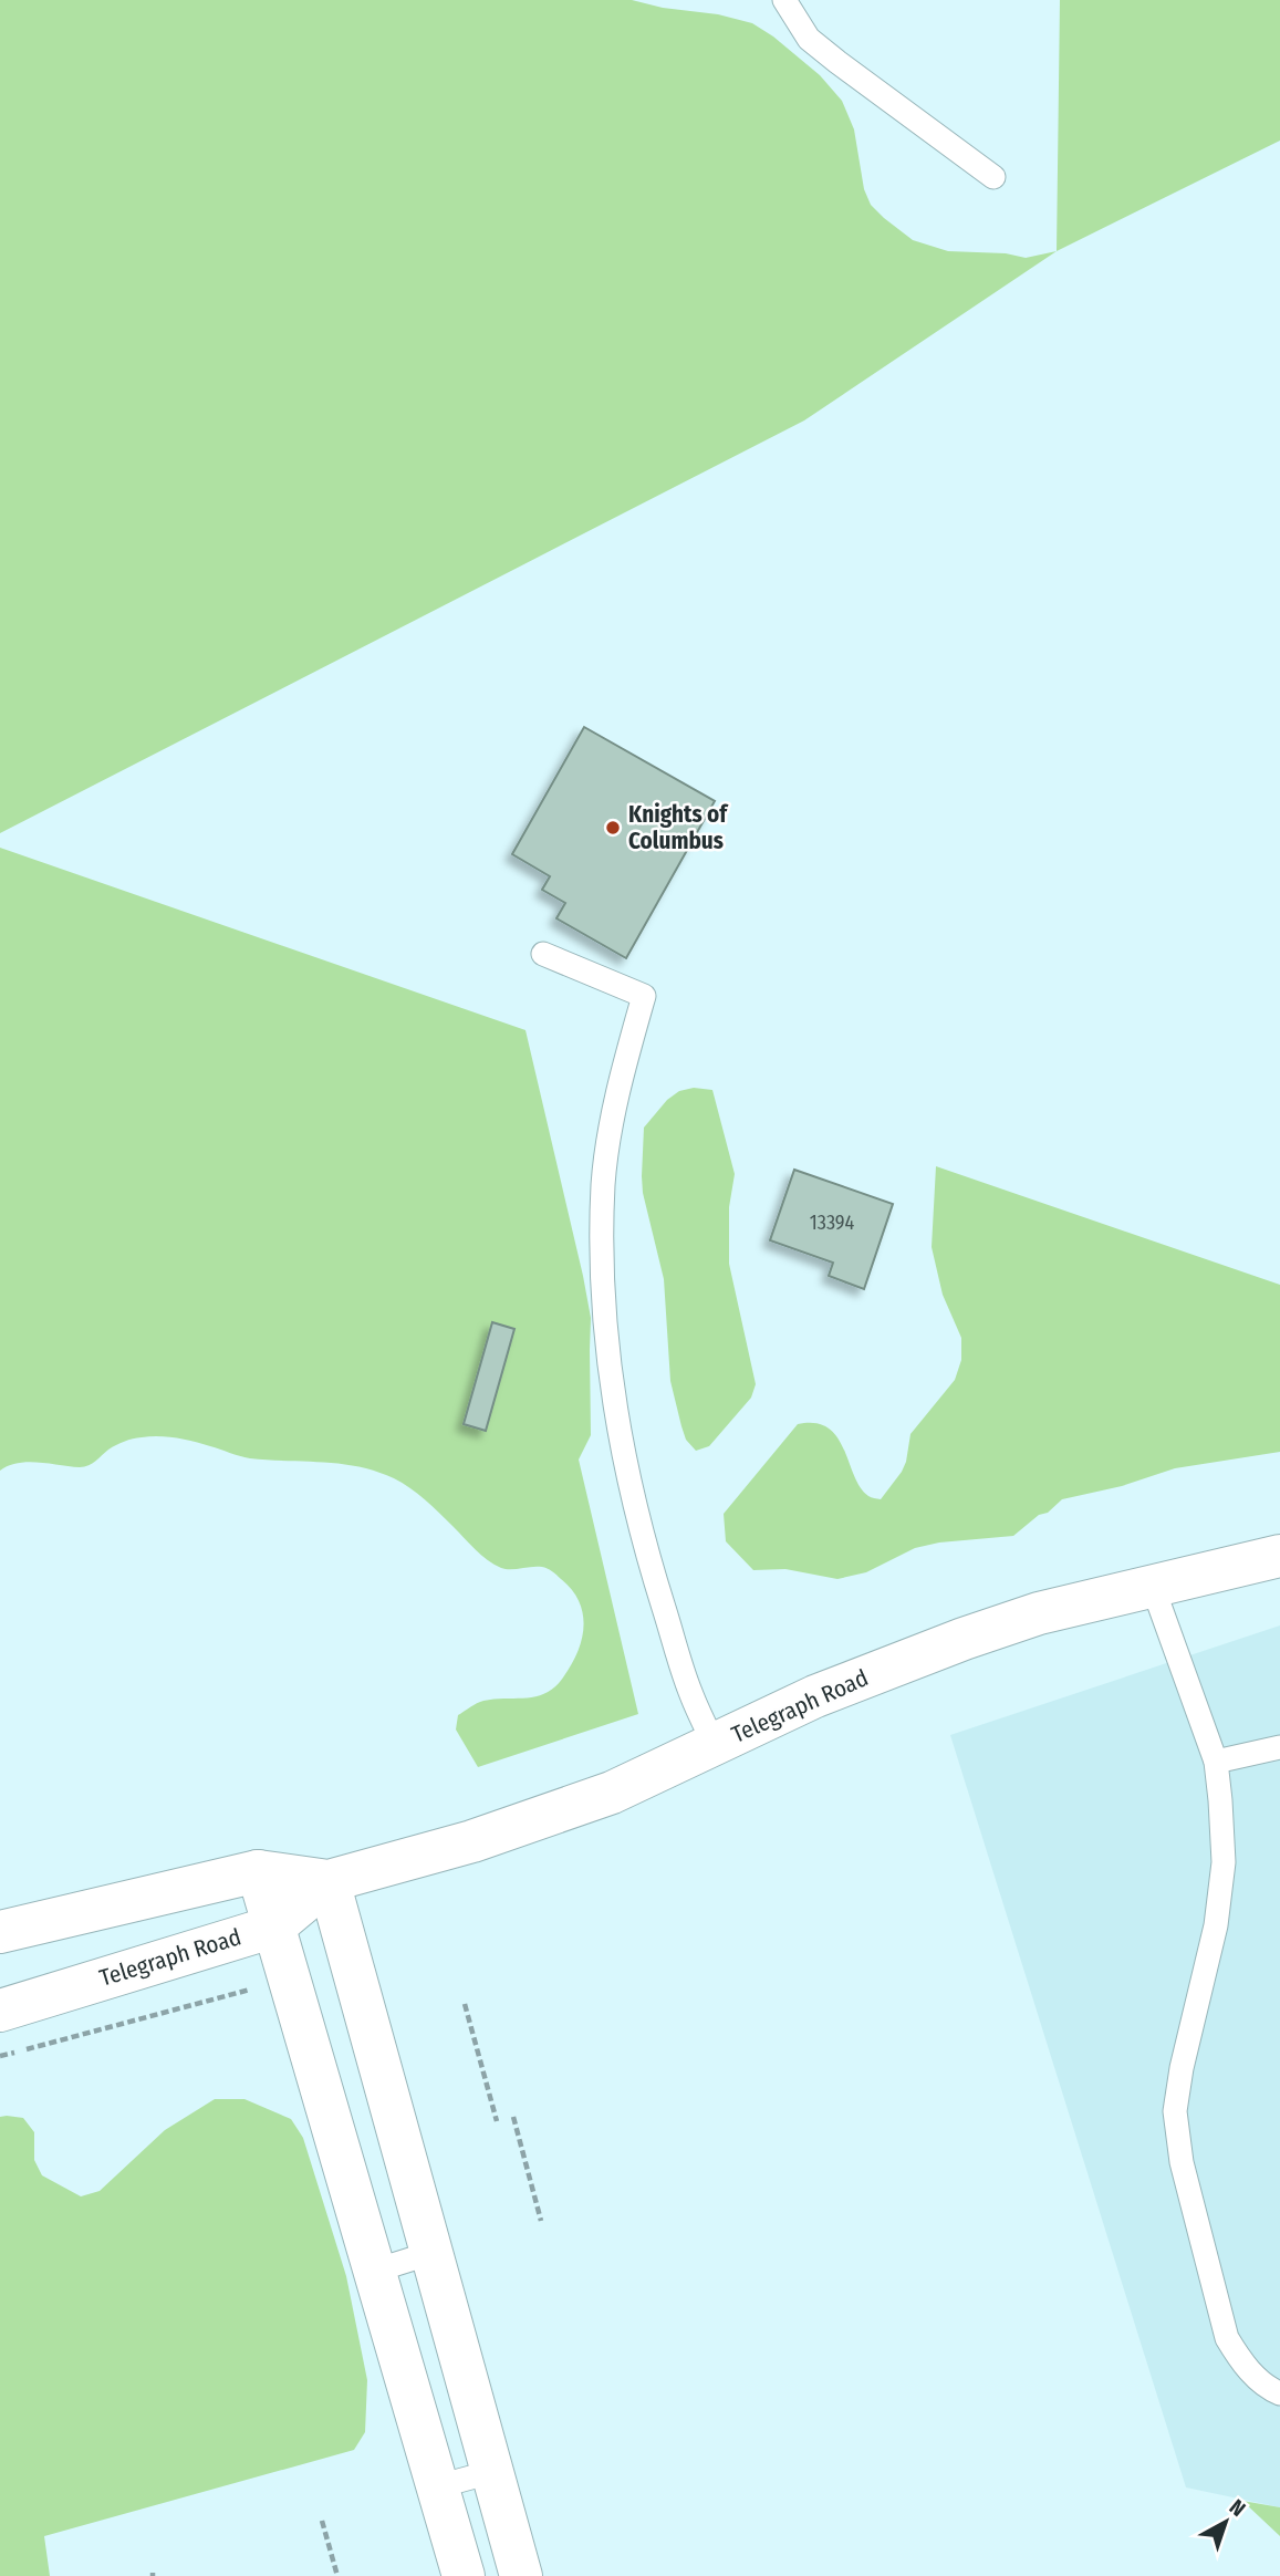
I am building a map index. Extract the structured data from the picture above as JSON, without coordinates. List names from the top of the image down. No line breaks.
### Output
{"streets":{"main road":["Telegraph Road"]},"places":["Knights of Columbus"],"house_numbers":["13394"],"north":"top right"}
